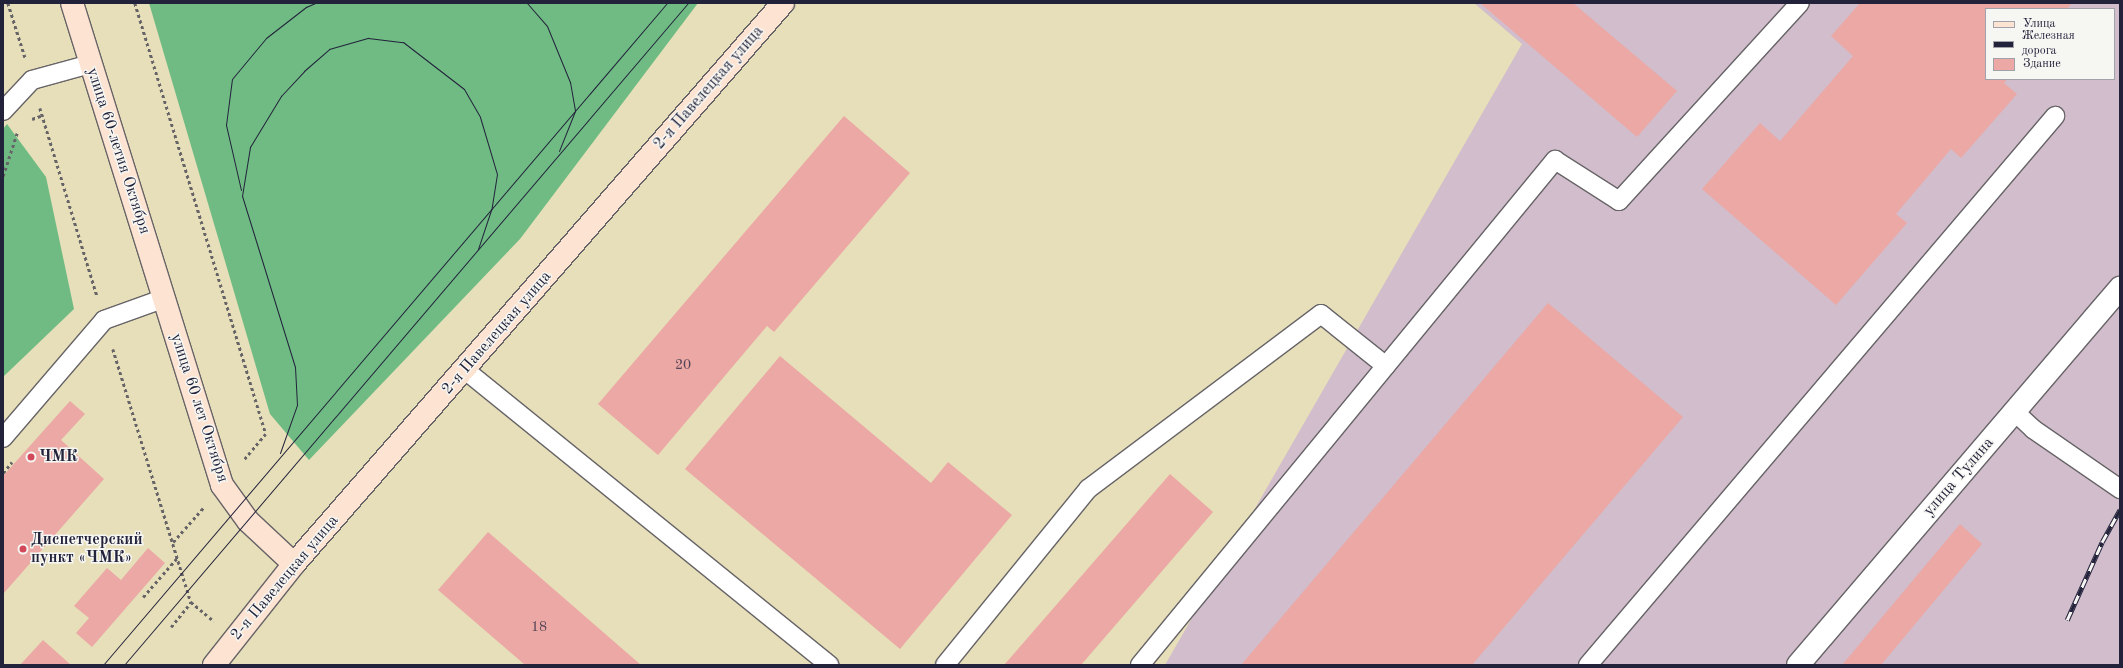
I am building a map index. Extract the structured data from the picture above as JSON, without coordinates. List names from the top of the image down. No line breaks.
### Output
{"streets":{"main road":["2-я Павелецкая улица","улица 60-летия Октября","улица 60 лет Октября"],"street":["улица Тулина"]},"crossings":[["2-я Павелецкая улица","улица 60 лет Октября"],["улица 60-летия Октября","улица 60 лет Октября"]],"places":["ЧМК","Диспетчерский пункт «ЧМК»"],"house_numbers":["20","18"],"legend":["Улица","Железная дорога","Здание"]}
